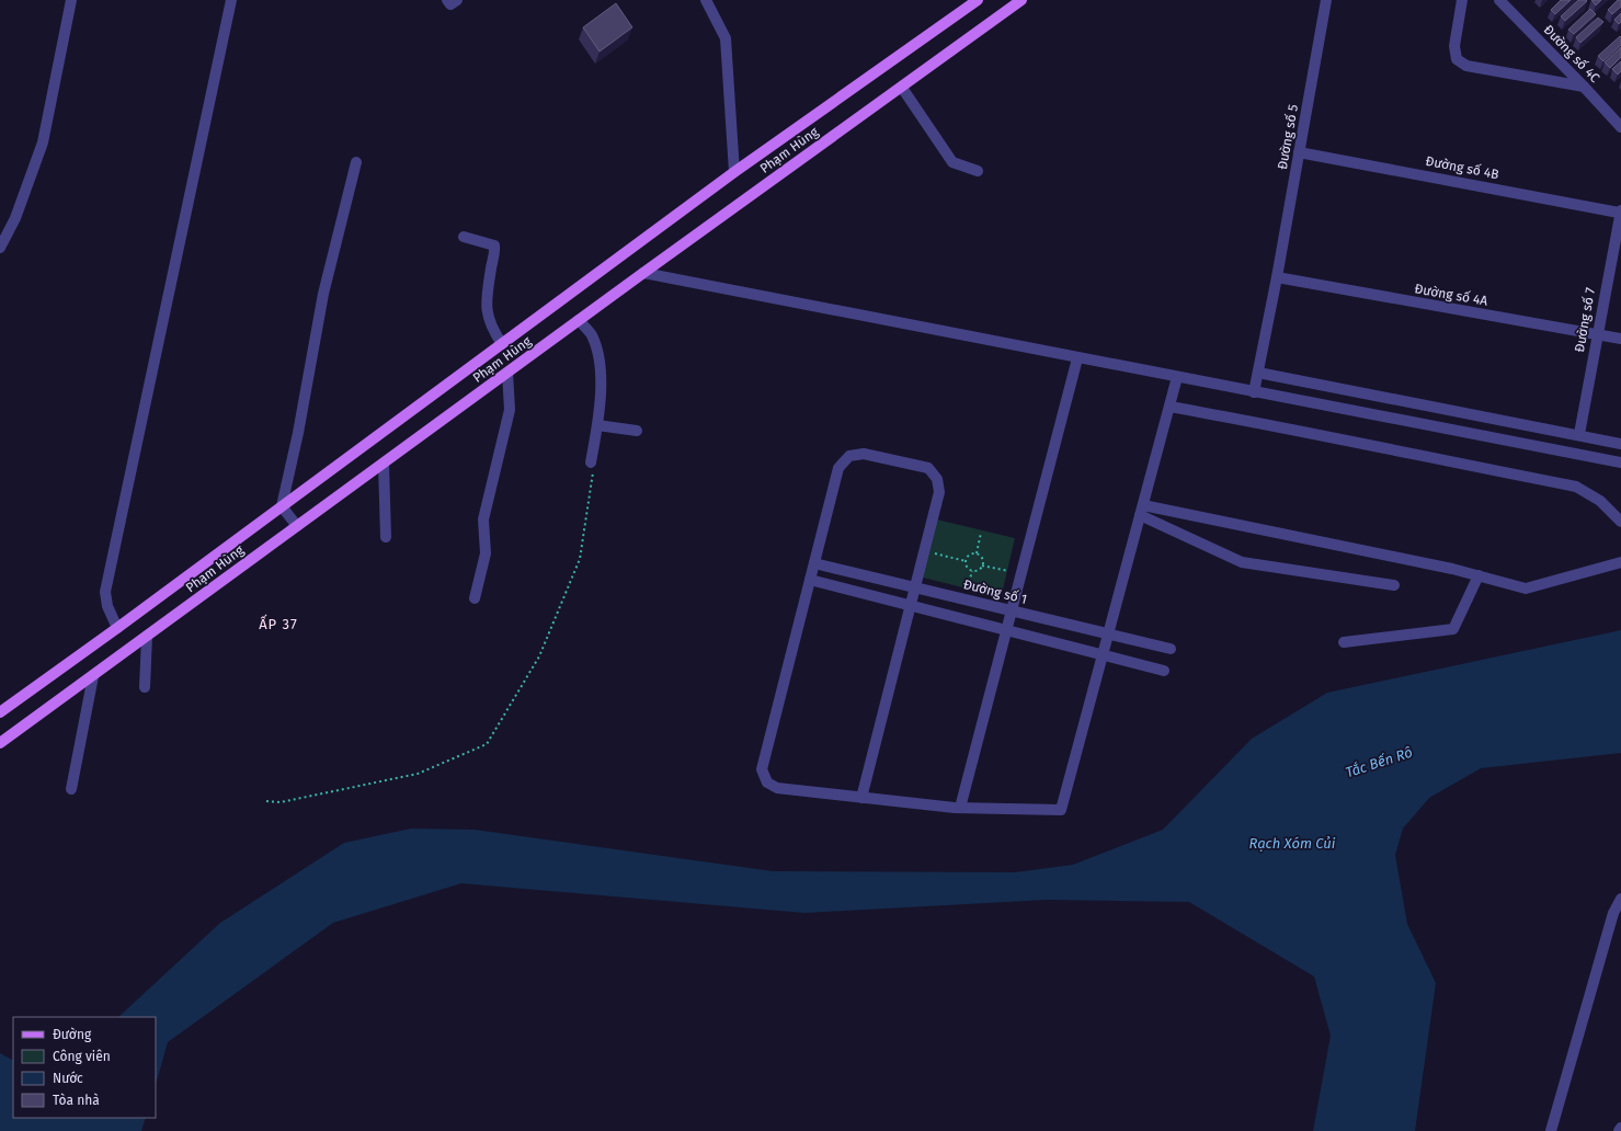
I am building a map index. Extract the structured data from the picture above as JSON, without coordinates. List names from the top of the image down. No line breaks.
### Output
{"streets":{"main road":["Phạm Hùng"],"street":["Đường số 4C","Đường số 5","Đường số 4B","Đường số 4A","Đường số 7","Đường số 1"]},"crossings":[["Đường số 5","Đường số 4B"],["Đường số 5","Đường số 4A"],["Đường số 4B","Đường số 7"],["Đường số 4A","Đường số 7"]],"districts":["ẤP 37"],"water":["Tắc Bến Rô","Rạch Xóm Củi"],"legend":["Đường","Công viên","Nước","Tòa nhà"]}
